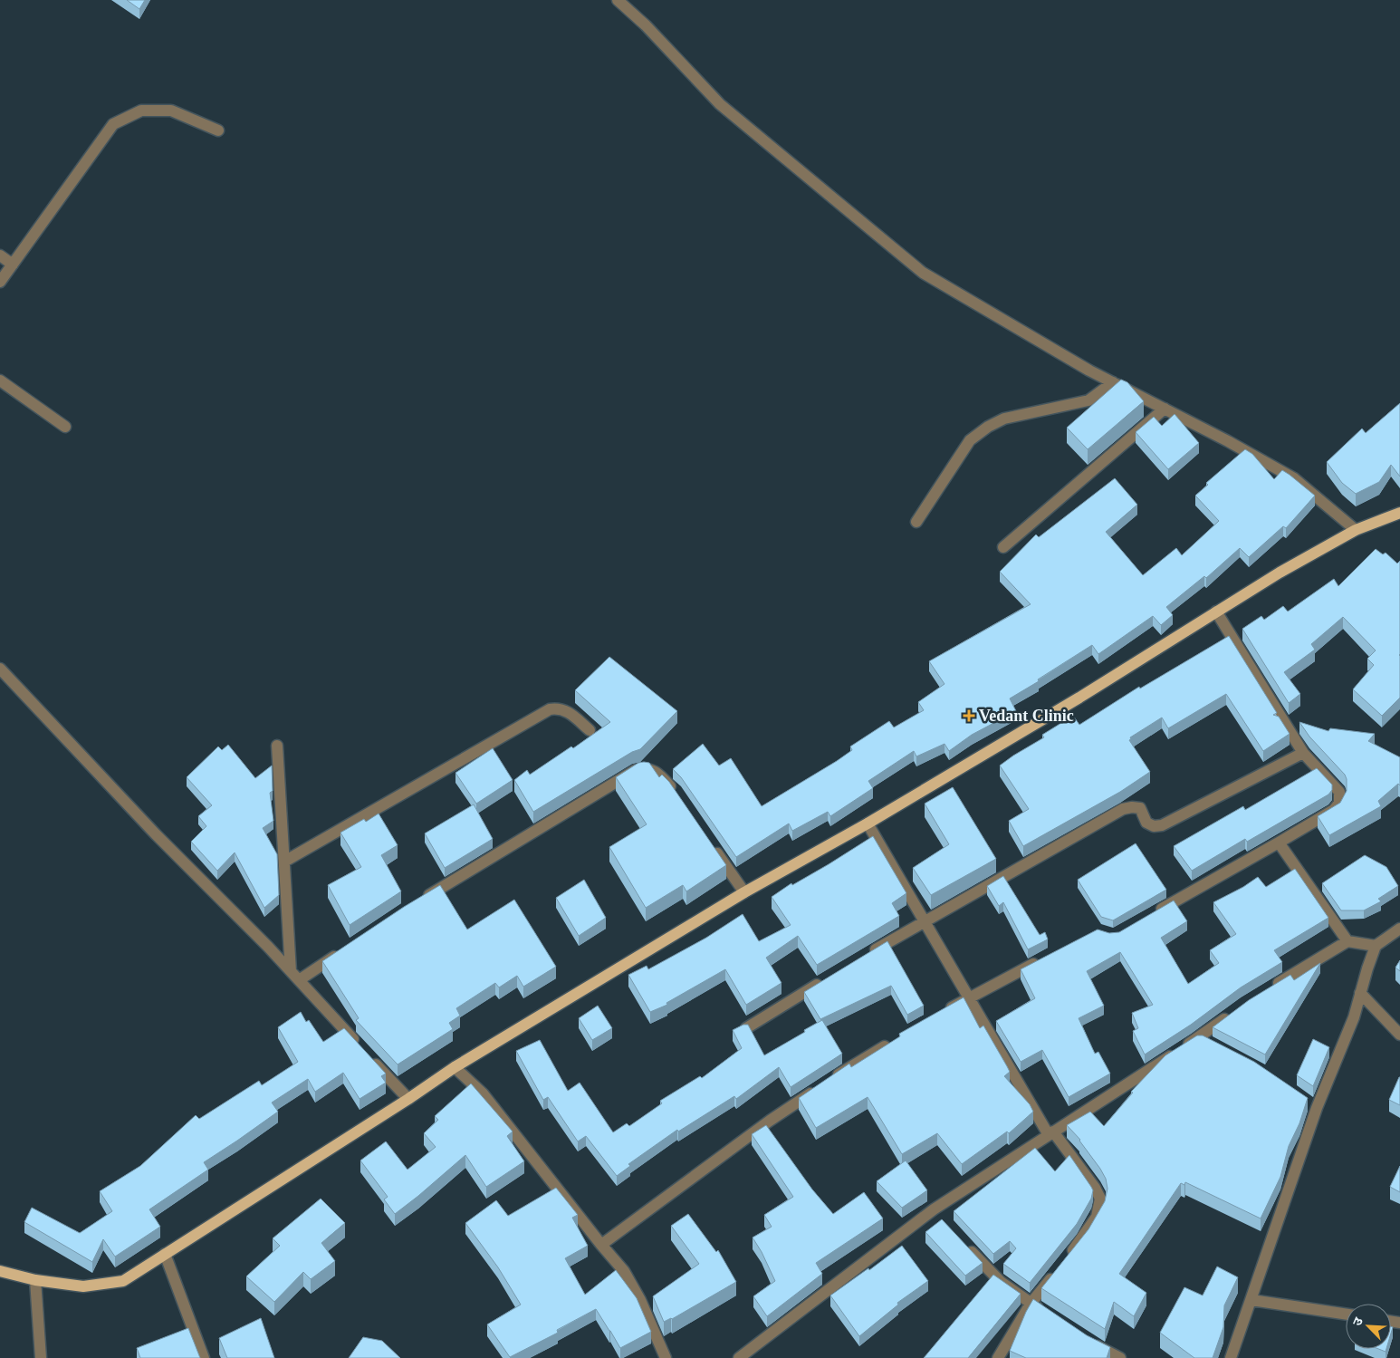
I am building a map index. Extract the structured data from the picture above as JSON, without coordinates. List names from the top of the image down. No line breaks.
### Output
{"places":{"health":["Vedant Clinic"]},"north":"top left"}
